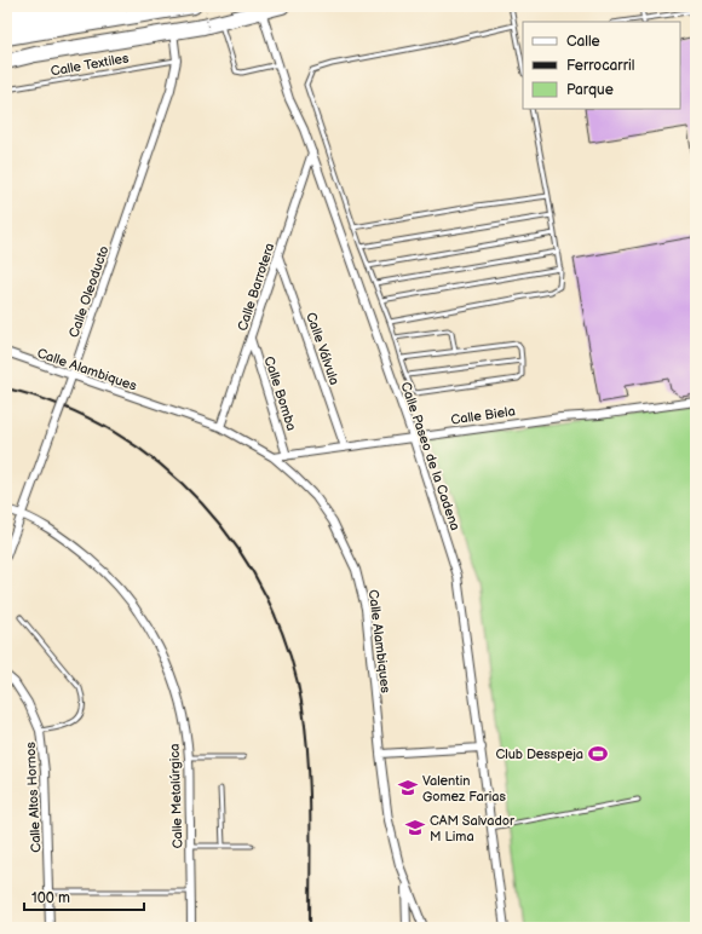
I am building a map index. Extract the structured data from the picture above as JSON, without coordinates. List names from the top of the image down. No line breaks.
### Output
{"streets":{"street":["Calle Barrotera","Calle Oleoducto","Calle Válvula","Calle Alambiques","Calle Bomba","Calle Biela","Calle Paseo de la Cadena","Calle Metalúrgica","Calle Altos Hornos"],"lane":["Calle Textiles"]},"crossings":[["Calle Textiles","Calle Oleoducto"],["Calle Barrotera","Calle Válvula"],["Calle Barrotera","Calle Alambiques"],["Calle Barrotera","Calle Bomba"],["Calle Barrotera","Calle Paseo de la Cadena"],["Calle Oleoducto","Calle Alambiques"],["Calle Oleoducto","Calle Metalúrgica"],["Calle Válvula","Calle Biela"],["Calle Alambiques","Calle Biela"],["Calle Bomba","Calle Biela"],["Calle Biela","Calle Paseo de la Cadena"]],"places":{"sports":["Club Desspeja"],"school or university":["Valentin Gomez Farias","CAM Salvador M Lima"]},"legend":["Calle","Ferrocarril","Parque"],"scale_bar":"100 m"}
